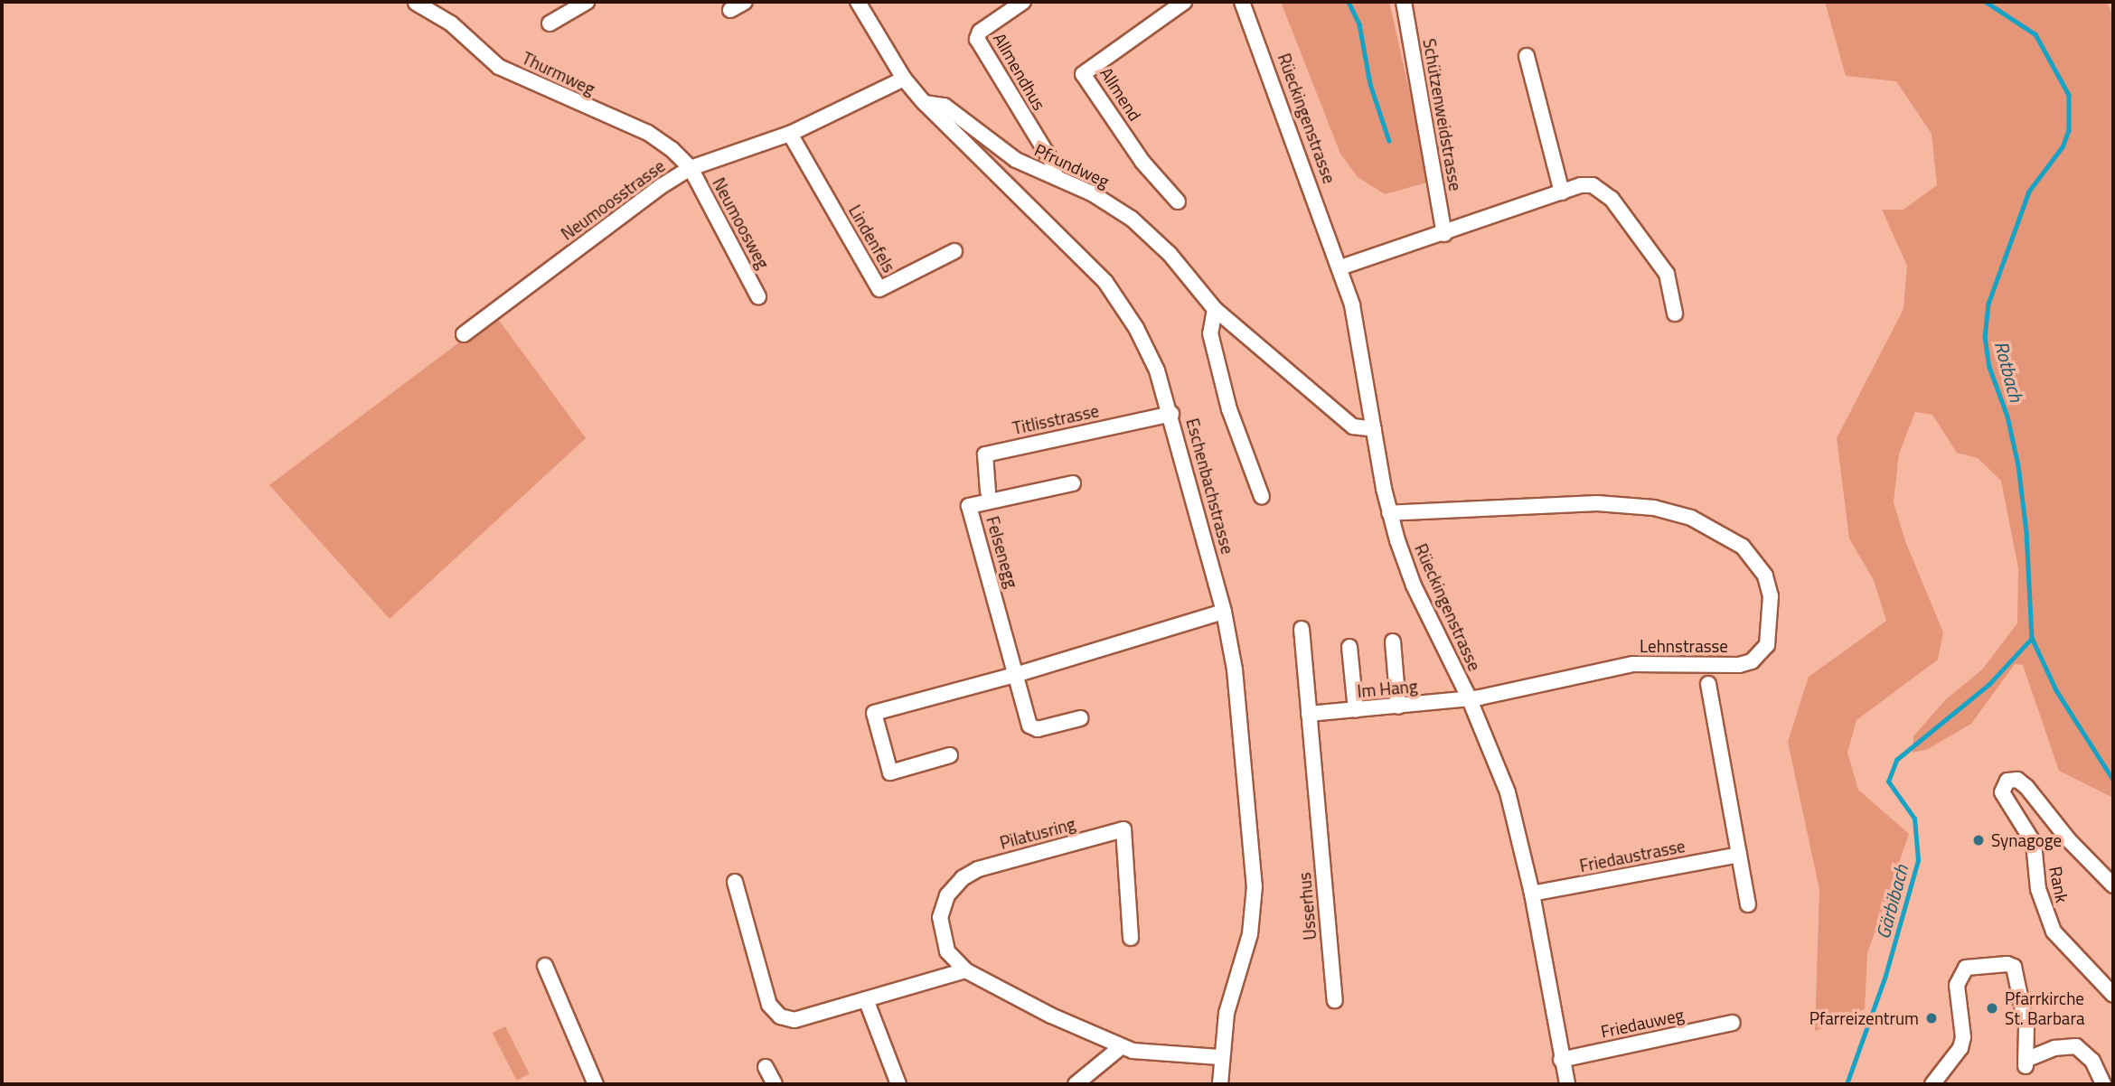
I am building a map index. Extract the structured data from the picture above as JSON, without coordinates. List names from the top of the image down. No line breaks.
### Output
{"streets":{"street":["Allmendhus","Thurmweg","Allmend","Schützenweidstrasse","Rüeckingenstrasse","Pfrundweg","Neumoosstrasse","Neumoosweg","Lindenfels","Titlisstrasse","Eschenbachstrasse","Felsenegg","Lehnstrasse","Im Hang","Pilatusring","Friedaustrasse","Rank","Usserhus","Friedauweg"]},"crossings":[["Allmendhus","Pfrundweg"],["Thurmweg","Neumoosstrasse"],["Thurmweg","Neumoosweg"],["Rüeckingenstrasse","Pfrundweg"],["Rüeckingenstrasse","Lehnstrasse"],["Rüeckingenstrasse","Im Hang"],["Rüeckingenstrasse","Friedaustrasse"],["Rüeckingenstrasse","Friedauweg"],["Pfrundweg","Eschenbachstrasse"],["Neumoosstrasse","Neumoosweg"],["Neumoosstrasse","Lindenfels"],["Neumoosstrasse","Eschenbachstrasse"],["Titlisstrasse","Eschenbachstrasse"],["Eschenbachstrasse","Pilatusring"],["Lehnstrasse","Im Hang"],["Im Hang","Usserhus"]],"water":["Rotbach","Gärbibach"],"places":["Synagoge","Pfarrkirche St. Barbara","Pfarreizentrum"]}
